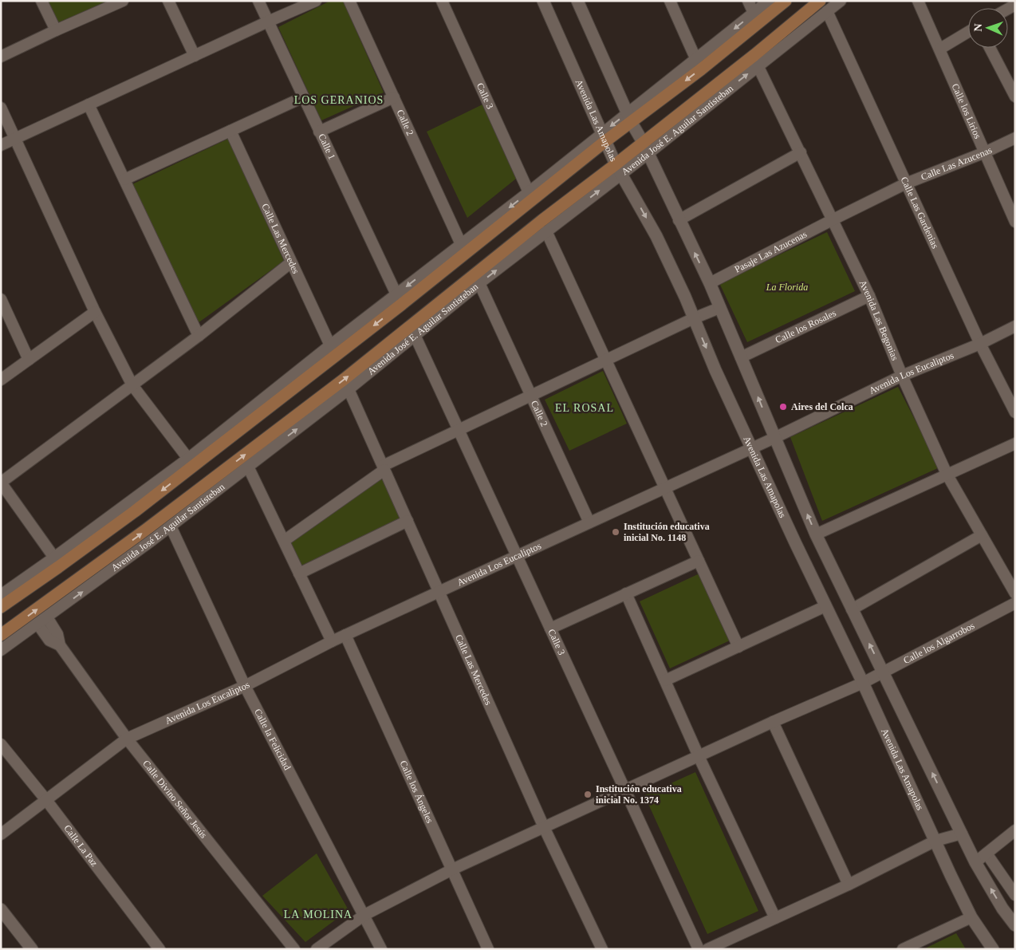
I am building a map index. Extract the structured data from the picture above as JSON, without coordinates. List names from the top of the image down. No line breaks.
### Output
{"streets":{"main road":["Avenida José E. Aguilar Santisteban"],"street":["Calle 3","Calle los Lirios","Avenida Las Amapolas","Calle 2","Calle 1","Calle Las Azucenas","Calle Las Gardenias","Calle Las Mercedes","Pasaje Las Azucenas","Avenida Las Begonias","Calle los Rosales","Avenida Los Eucaliptos","Calle los Algarrobos","Calle la Felicidad","Calle los Ángeles","Calle Divino Señor Jesús","Calle La Paz"]},"crossings":[["Calle 3","Avenida José E. Aguilar Santisteban"],["Calle 3","Avenida Los Eucaliptos"],["Calle 3","Calle los Algarrobos"],["Calle los Lirios","Calle Las Azucenas"],["Avenida Las Amapolas","Avenida José E. Aguilar Santisteban"],["Avenida Las Amapolas","Avenida Los Eucaliptos"],["Avenida Las Amapolas","Calle los Algarrobos"],["Calle 2","Avenida José E. Aguilar Santisteban"],["Calle 2","Avenida Los Eucaliptos"],["Avenida José E. Aguilar Santisteban","Calle Las Gardenias"],["Avenida José E. Aguilar Santisteban","Calle Las Mercedes"],["Avenida José E. Aguilar Santisteban","Avenida Las Begonias"],["Avenida José E. Aguilar Santisteban","Calle la Felicidad"],["Avenida José E. Aguilar Santisteban","Calle Divino Señor Jesús"],["Calle Las Azucenas","Calle Las Gardenias"],["Calle Las Azucenas","Pasaje Las Azucenas"],["Calle Las Azucenas","Avenida Las Begonias"],["Calle Las Gardenias","Avenida Los Eucaliptos"],["Calle Las Mercedes","Avenida Los Eucaliptos"],["Calle Las Mercedes","Calle los Algarrobos"],["Pasaje Las Azucenas","Avenida Las Begonias"],["Avenida Las Begonias","Calle los Rosales"],["Avenida Las Begonias","Avenida Los Eucaliptos"],["Avenida Los Eucaliptos","Calle la Felicidad"],["Avenida Los Eucaliptos","Calle los Ángeles"],["Avenida Los Eucaliptos","Calle Divino Señor Jesús"],["Avenida Los Eucaliptos","Calle La Paz"],["Calle los Algarrobos","Calle la Felicidad"],["Calle los Algarrobos","Calle los Ángeles"]],"districts":["LOS GERANIOS","EL ROSAL","LA MOLINA"],"parks":["La Florida"],"places":["Aires del Colca","Institución educativa inicial No. 1148","Institución educativa inicial No. 1374"],"north":"left"}
